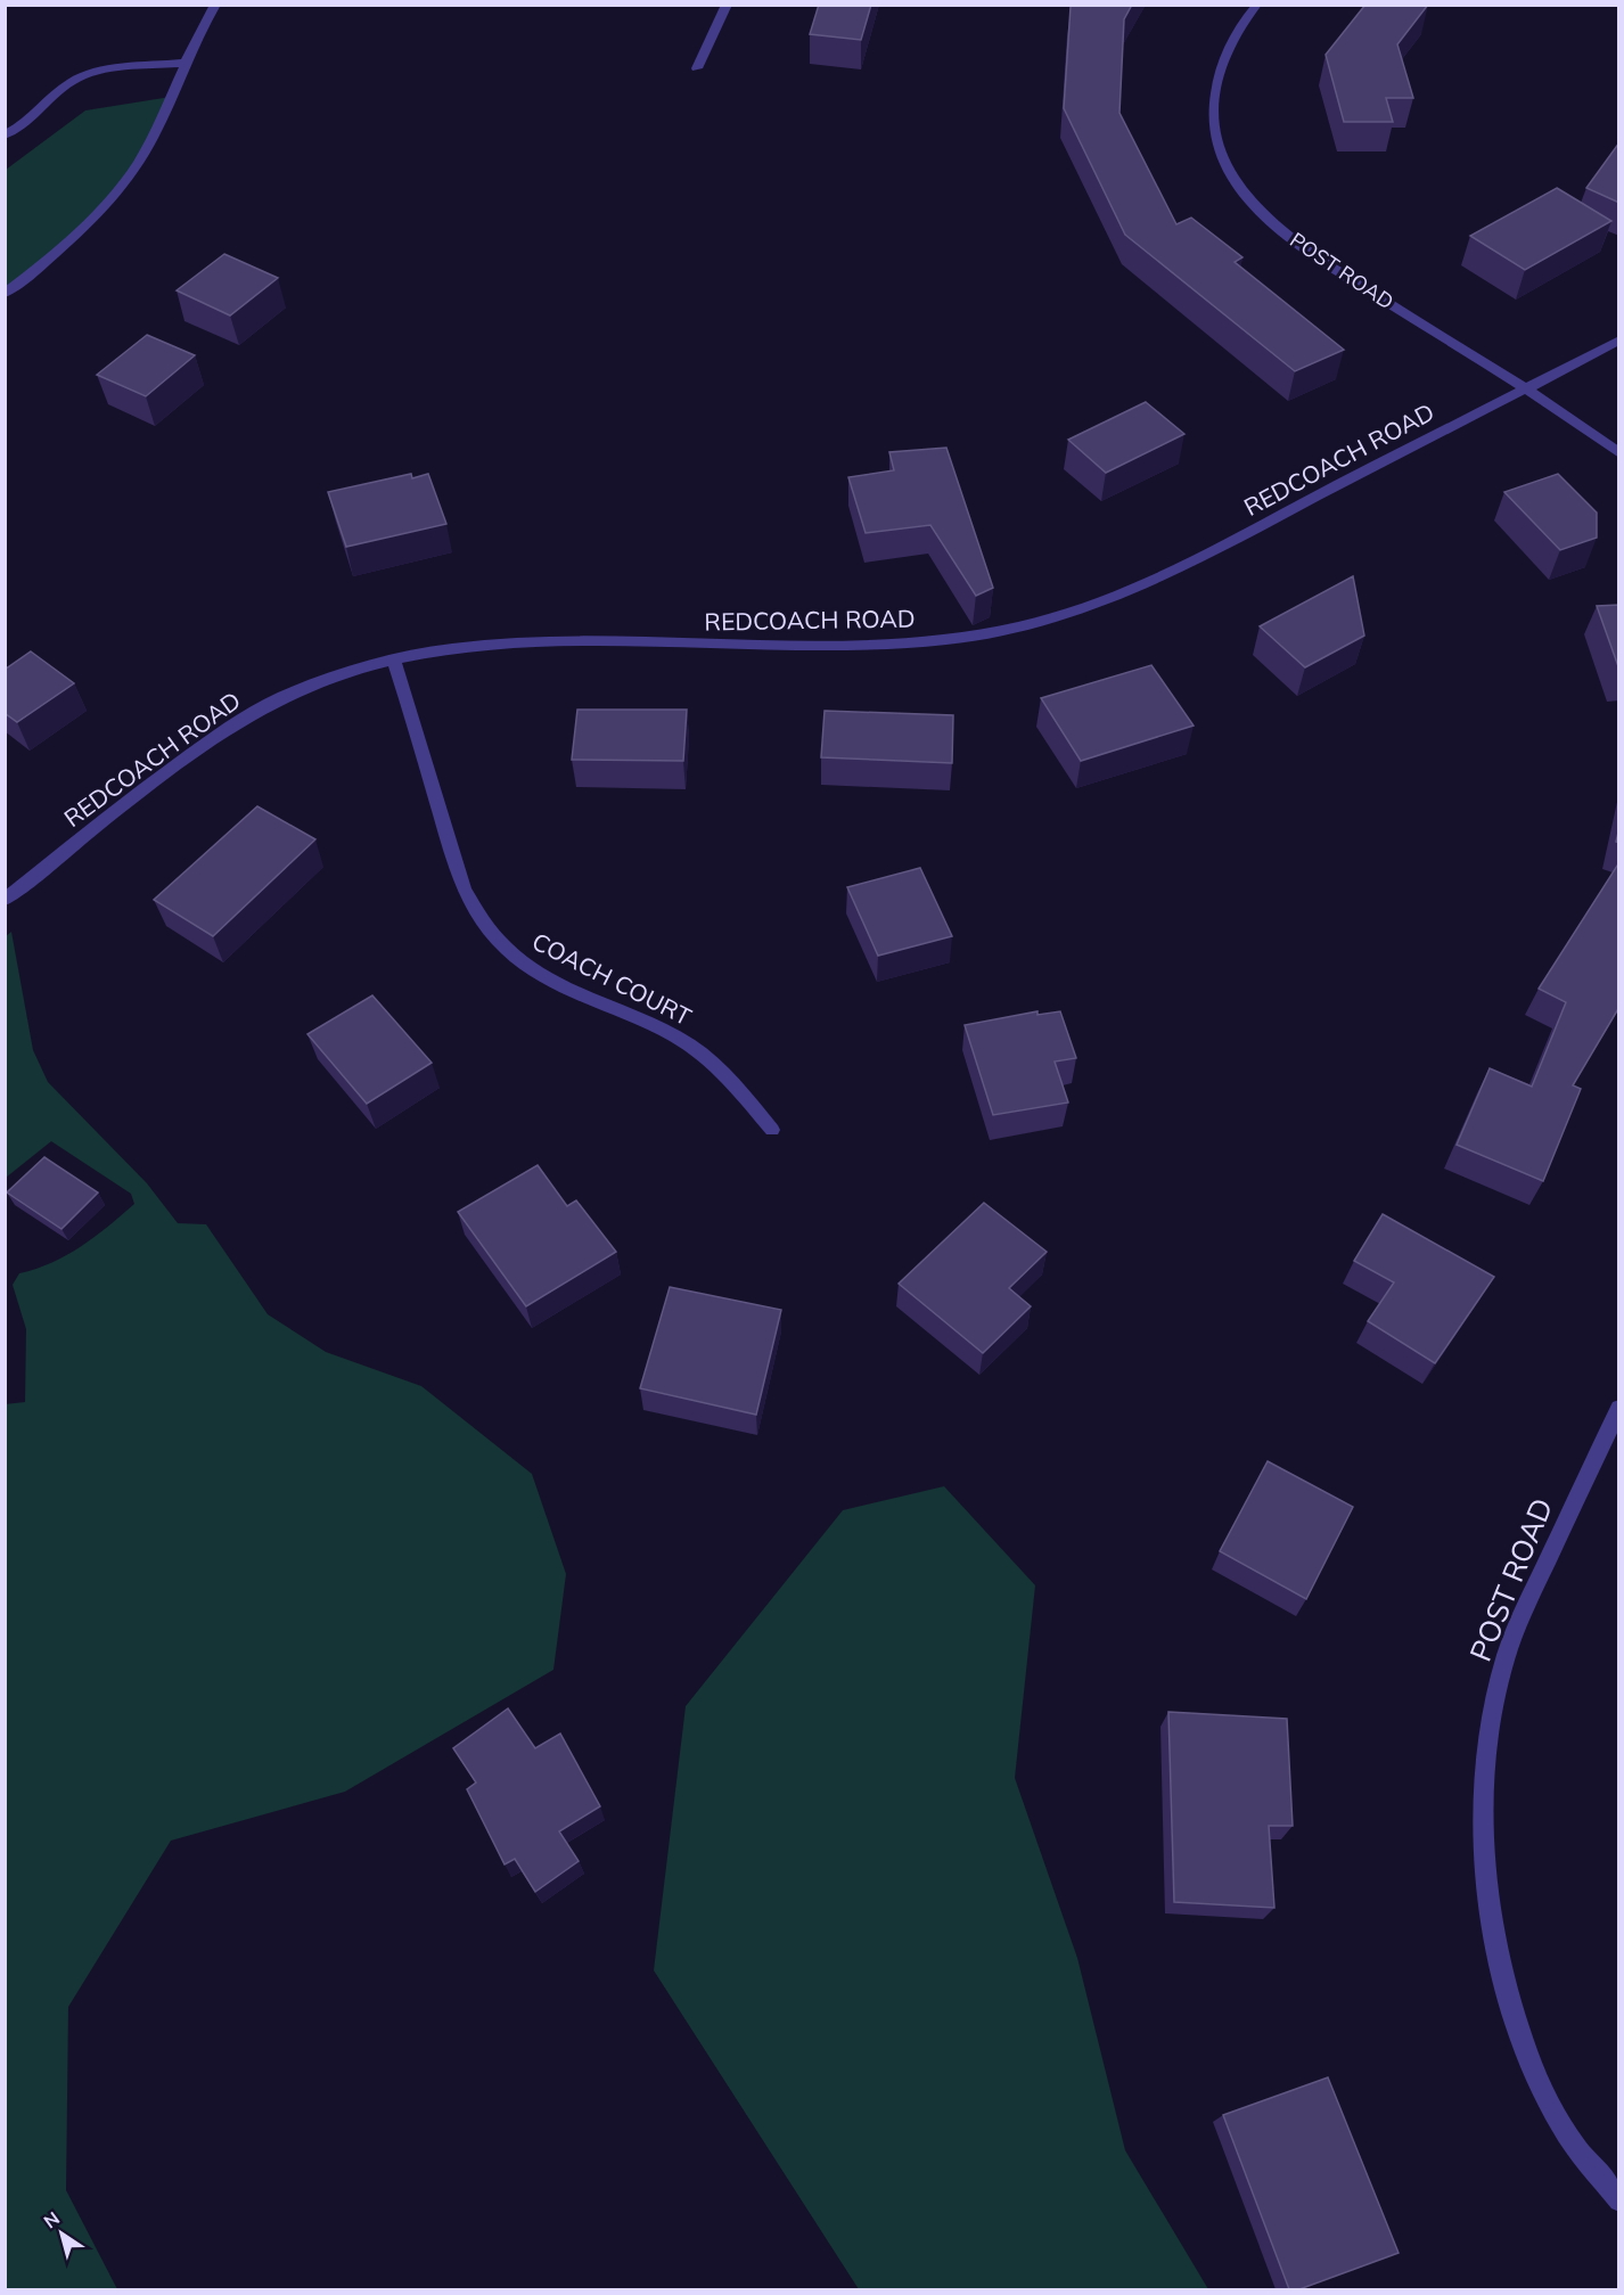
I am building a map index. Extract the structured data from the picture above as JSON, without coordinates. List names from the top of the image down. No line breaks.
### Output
{"streets":{"street":["POST ROAD","REDCOACH ROAD","COACH COURT"]},"crossings":[["POST ROAD","REDCOACH ROAD"],["REDCOACH ROAD","COACH COURT"]],"north":"top left"}
